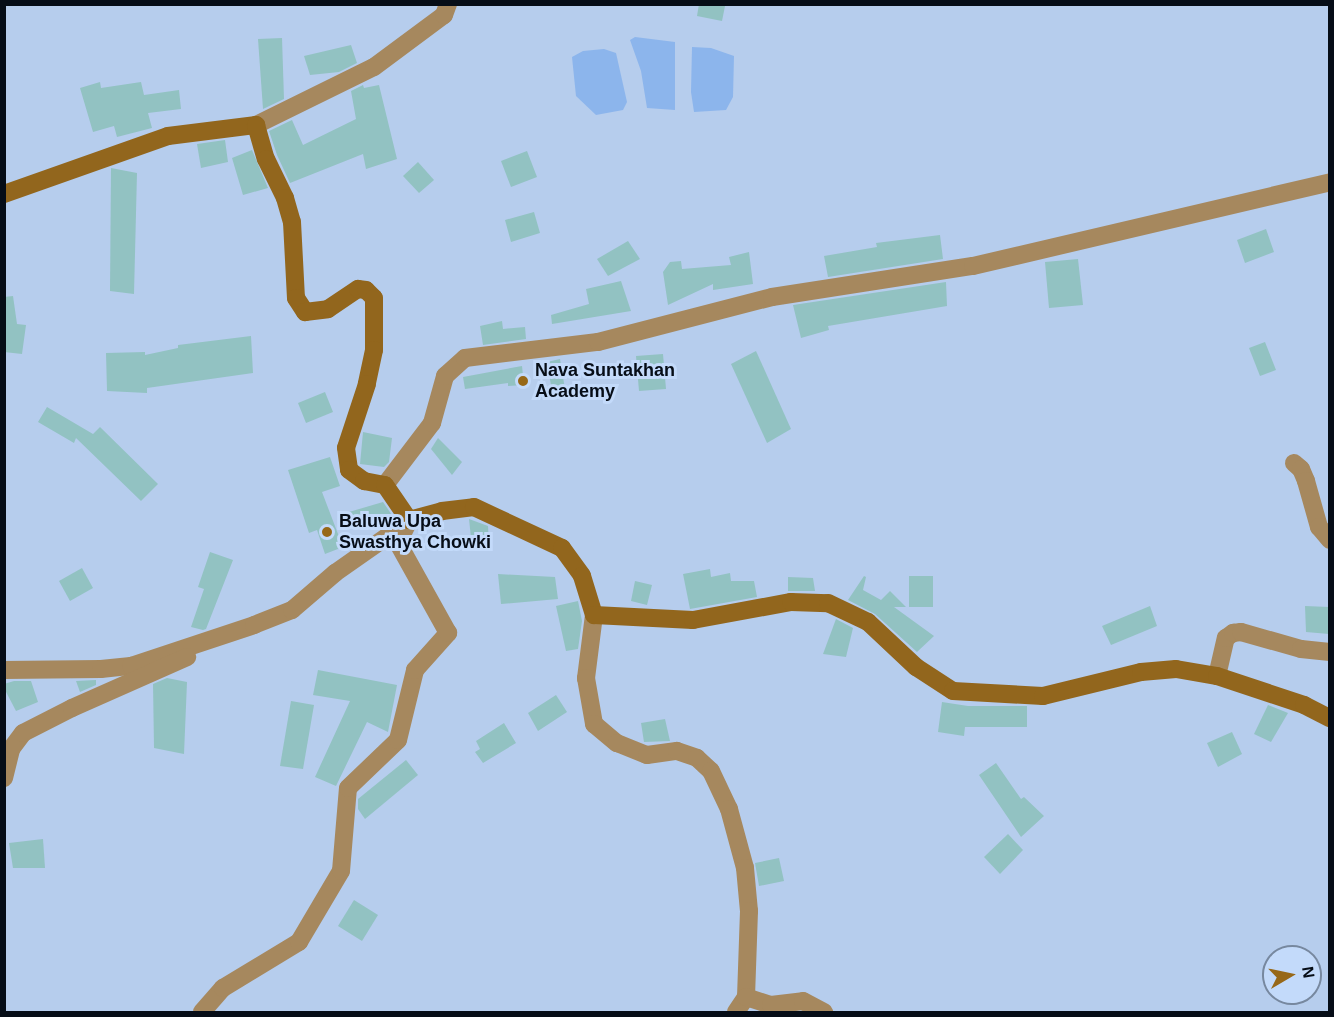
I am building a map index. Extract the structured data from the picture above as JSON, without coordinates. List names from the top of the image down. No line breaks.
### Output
{"places":["Nava Suntakhan Academy","Baluwa Upa Swasthya Chowki"],"north":"right"}
